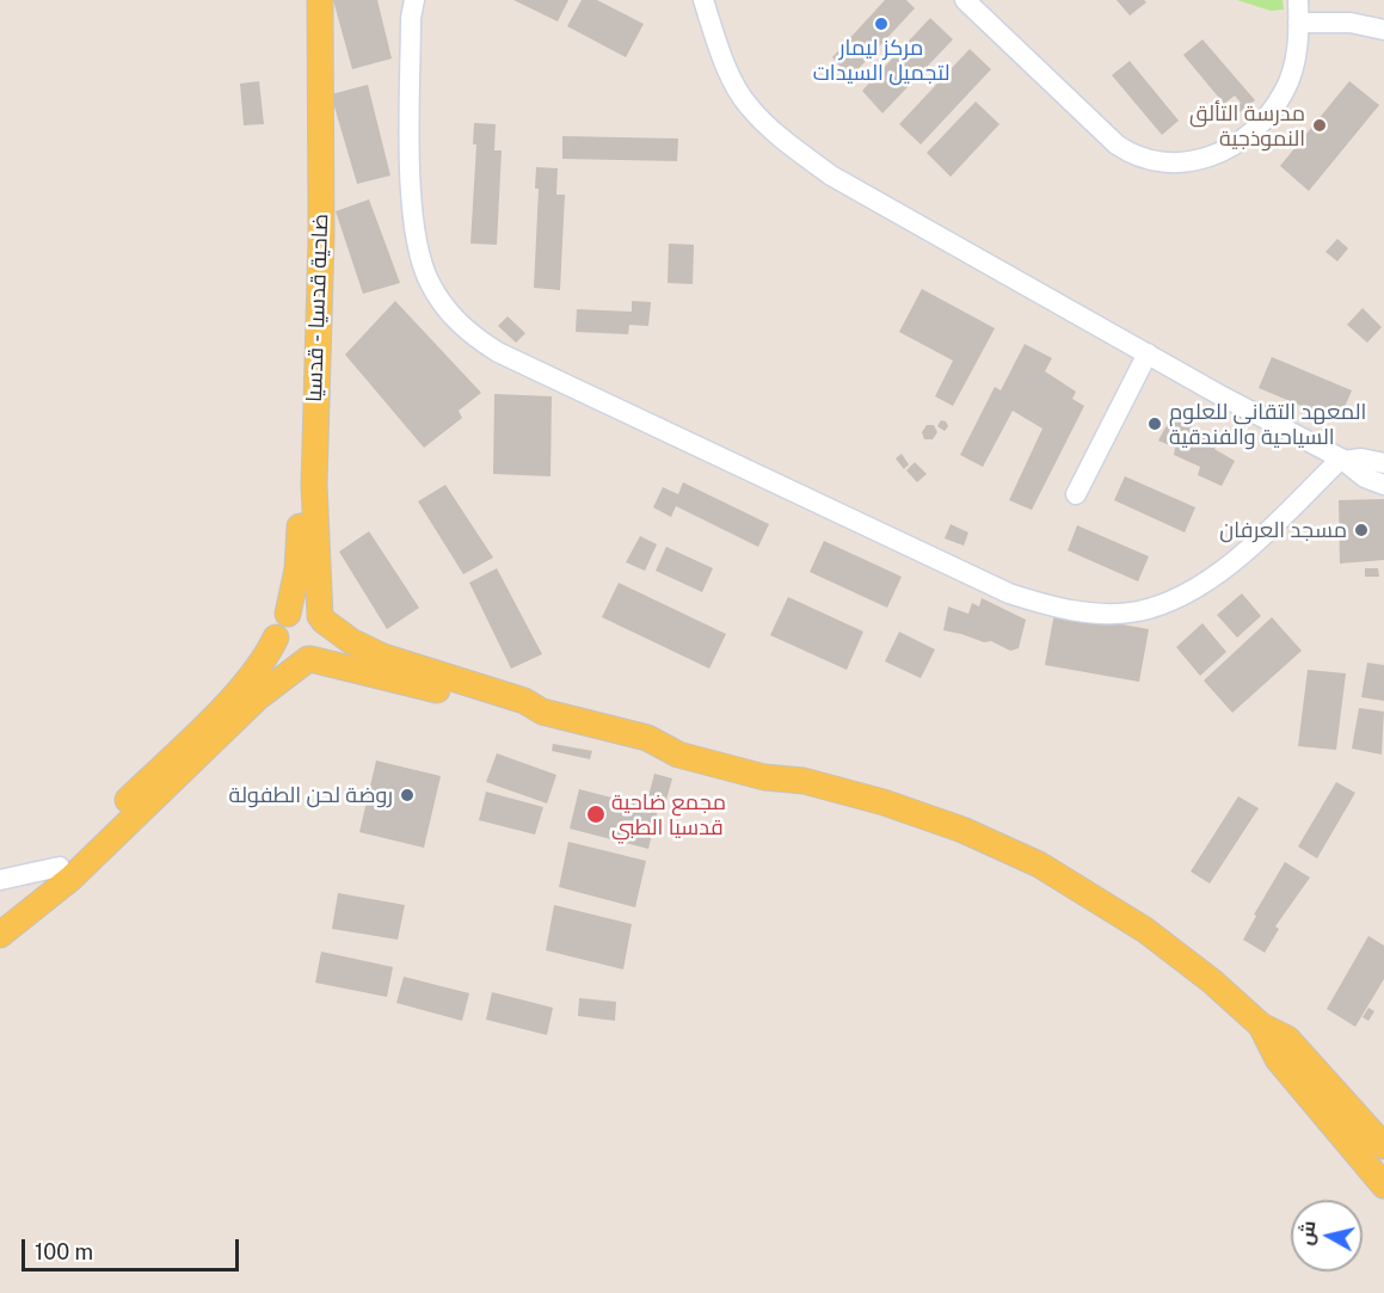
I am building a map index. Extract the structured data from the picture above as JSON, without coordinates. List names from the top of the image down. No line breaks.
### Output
{"streets":{"main road":["ضاحية قدسيا - قدسيا"]},"places":["مركز ليمار لتجميل السيدات","مدرسة التألق النموذجية","المعهد التقاني للعلوم السياحية والفندقية","مسجد العرفان","روضة لحن الطفولة","مجمع ضاحية قدسيا الطبي"],"scale_bar":"100 m","north":"left"}
